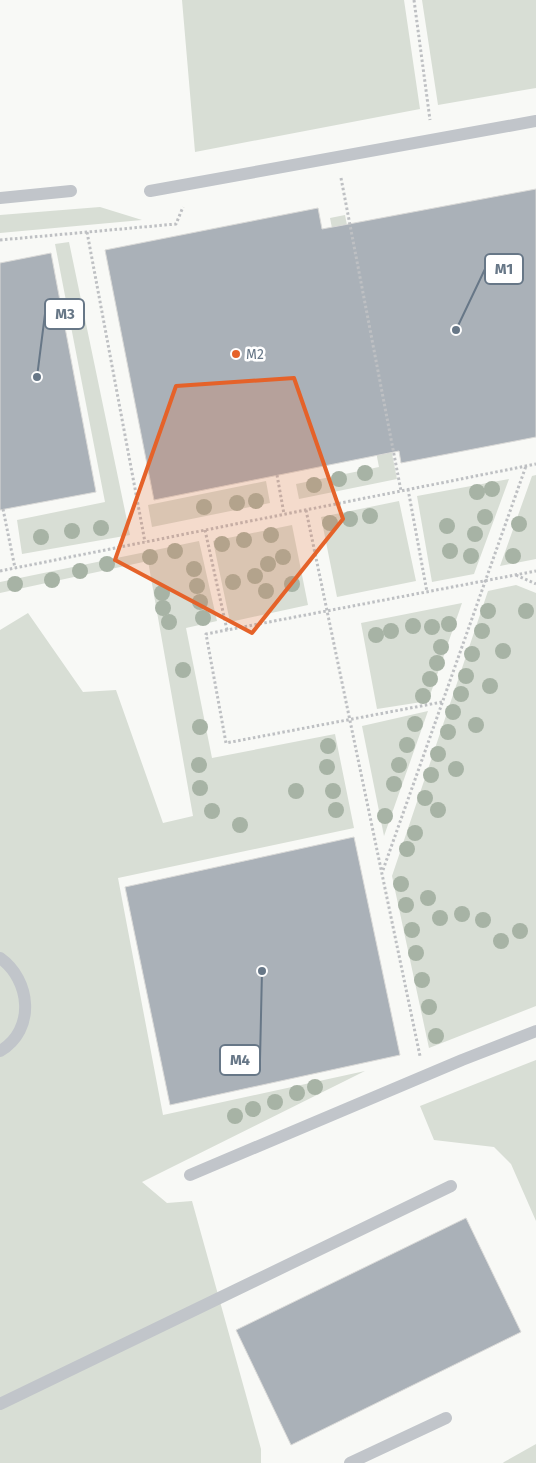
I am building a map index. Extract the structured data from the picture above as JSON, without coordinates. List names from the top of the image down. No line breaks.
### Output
{"places":["M1","M2","M3","M4"]}
